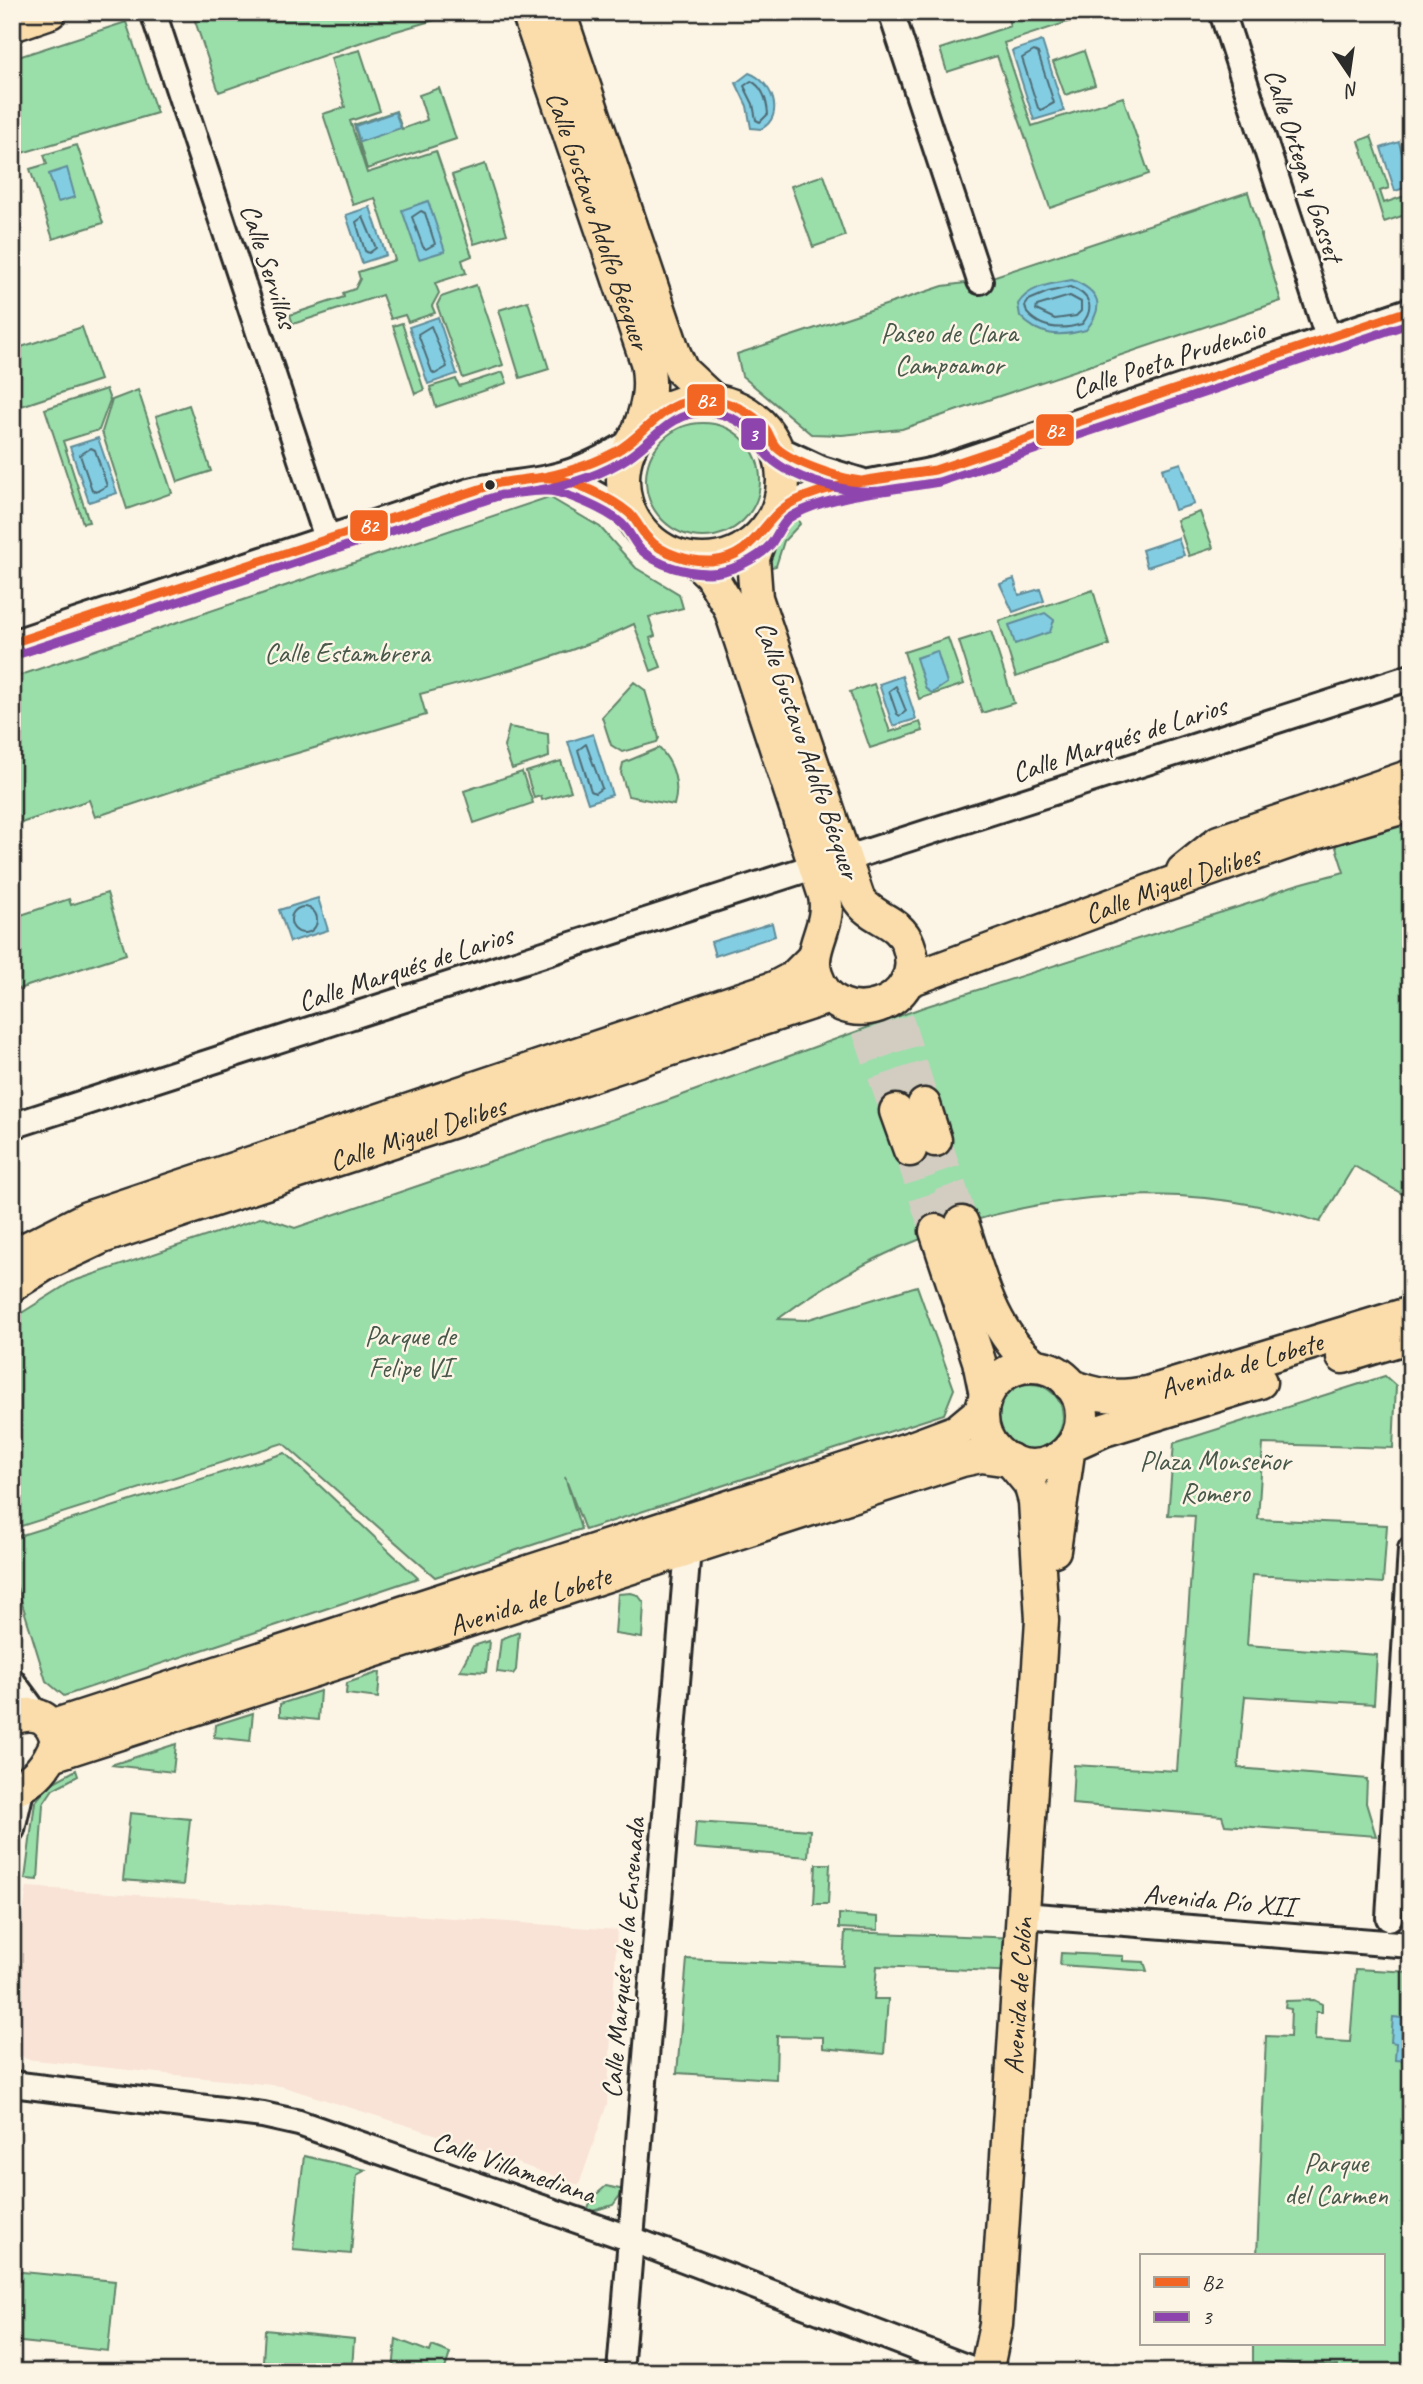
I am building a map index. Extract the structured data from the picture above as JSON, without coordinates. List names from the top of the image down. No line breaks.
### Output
{"streets":{"main road":["Calle Gustavo Adolfo Bécquer","Calle Miguel Delibes","Avenida de Lobete","Avenida de Colón"],"street":["Calle Ortega y Gasset","Calle Servillas","Calle Poeta Prudencio","Calle Marqués de Larios","Avenida Pío XII","Calle Marqués de la Ensenada","Calle Villamediana"]},"crossings":[["Calle Ortega y Gasset","Calle Poeta Prudencio"],["Calle Gustavo Adolfo Bécquer","Calle Poeta Prudencio"],["Calle Gustavo Adolfo Bécquer","Calle Marqués de Larios"],["Calle Gustavo Adolfo Bécquer","Calle Miguel Delibes"],["Avenida de Lobete","Calle Marqués de la Ensenada"],["Avenida de Lobete","Avenida de Colón"],["Avenida Pío XII","Avenida de Colón"],["Calle Marqués de la Ensenada","Calle Villamediana"]],"parks":["Paseo de Clara Campoamor","Calle Estambrera","Parque de Felipe VI","Plaza Monseñor Romero","Parque del Carmen"],"lines":["transit line B2","transit line 3"],"legend":["B2","3"],"north":"bottom"}
